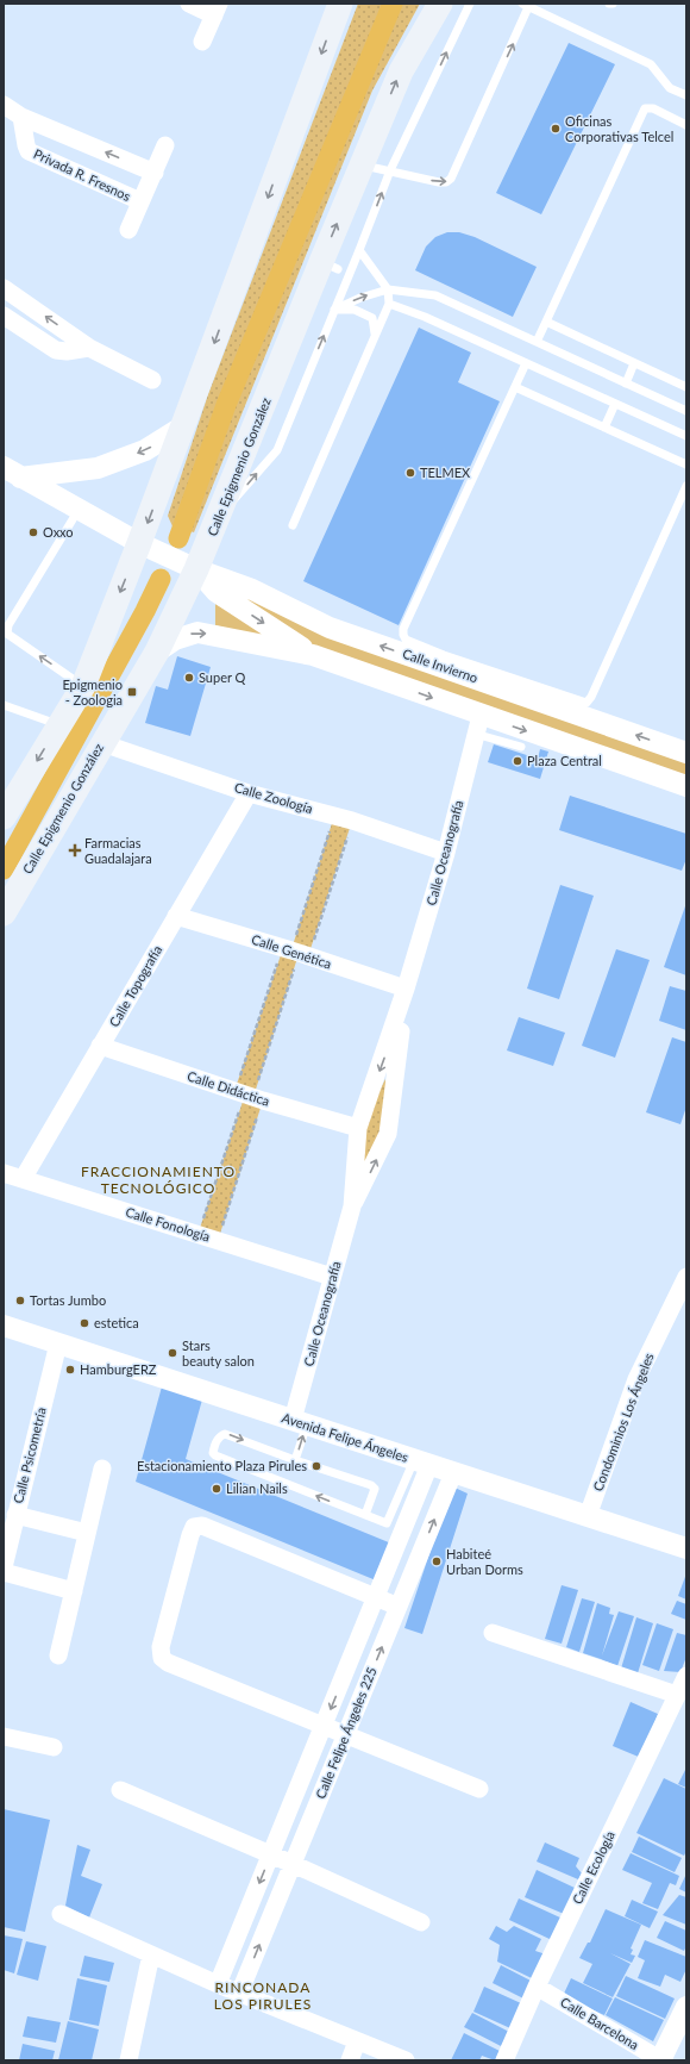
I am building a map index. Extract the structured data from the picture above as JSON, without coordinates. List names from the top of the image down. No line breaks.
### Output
{"streets":{"main road":["Calle Epigmenio González"],"street":["Privada R. Fresnos","Calle Invierno","Calle Zoología","Calle Oceanografía","Calle Genética","Calle Topografía","Calle Didáctica","Calle Fonología","Condominios Los Ángeles","Avenida Felipe Ángeles","Calle Psicometría","Calle Felipe Ángeles 225","Calle Ecología","Calle Barcelona"]},"crossings":[["Calle Epigmenio González","Calle Invierno"],["Calle Epigmenio González","Calle Zoología"],["Calle Zoología","Calle Oceanografía"],["Calle Zoología","Calle Topografía"],["Calle Oceanografía","Calle Genética"],["Calle Oceanografía","Calle Didáctica"],["Calle Oceanografía","Calle Fonología"],["Calle Oceanografía","Avenida Felipe Ángeles"],["Calle Genética","Calle Topografía"],["Calle Topografía","Calle Didáctica"],["Calle Topografía","Calle Fonología"],["Condominios Los Ángeles","Avenida Felipe Ángeles"],["Avenida Felipe Ángeles","Calle Psicometría"],["Avenida Felipe Ángeles","Calle Felipe Ángeles 225"],["Calle Ecología","Calle Barcelona"]],"districts":["FRACCIONAMIENTO TECNOLÓGICO","RINCONADA LOS PIRULES"],"places":{"other":["Oficinas Corporativas Telcel","TELMEX","Oxxo","Super Q","Plaza Central","Tortas Jumbo","estetica","Stars beauty salon","HamburgERZ","Estacionamiento Plaza Pirules","Lilian Nails","Habiteé Urban Dorms"],"transit":["Epigmenio - Zoologia"],"health":["Farmacias Guadalajara"]}}
